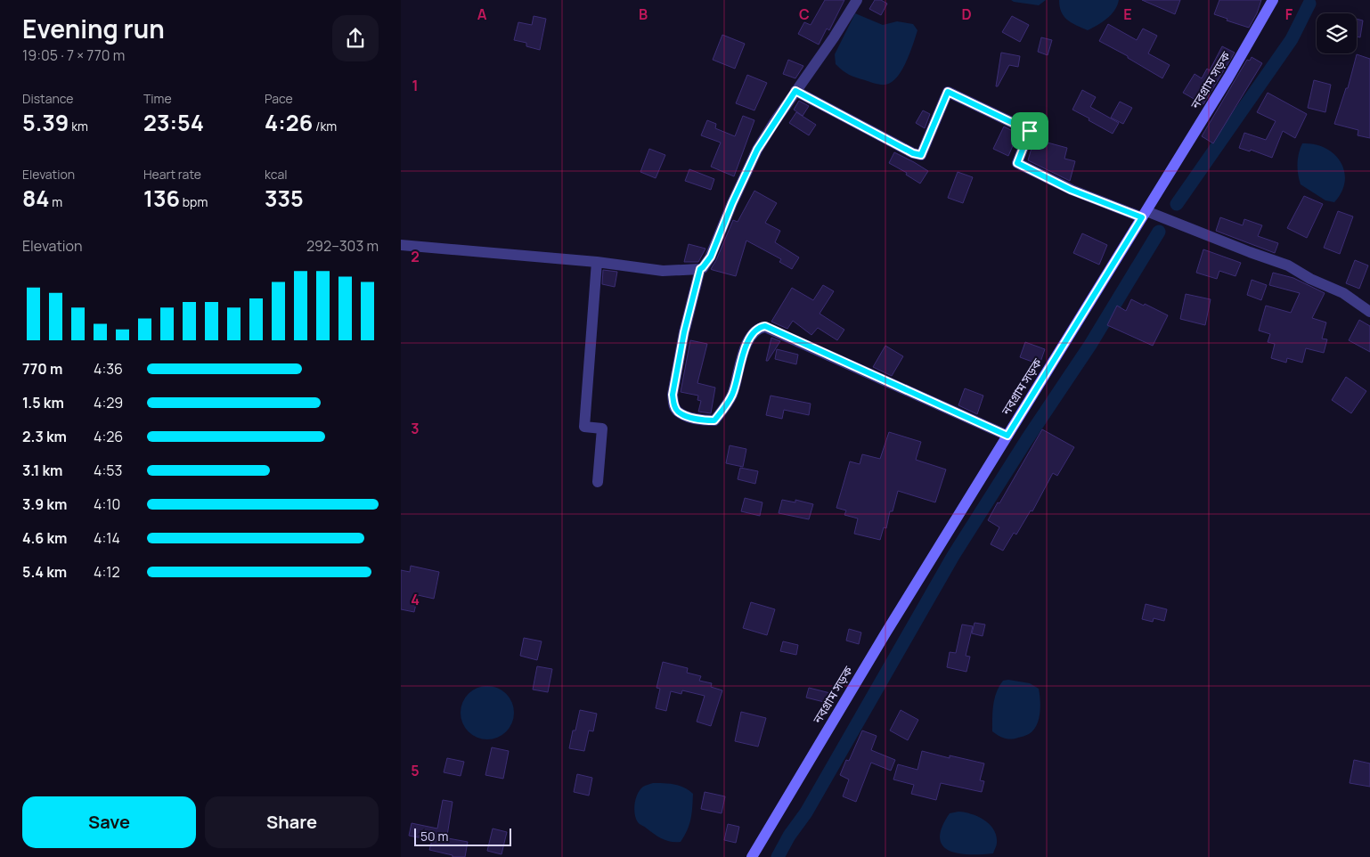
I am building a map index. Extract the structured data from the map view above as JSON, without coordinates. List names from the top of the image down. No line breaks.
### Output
{"streets":{"main road":["নবগ্রাম সড়ক"]},"scale_bar":"50 m","page":{"heading":["Evening run","19:05 · 7 × 770 m"],"stats":[["Distance","5.39 km"],["Time","23:54"],["Pace","4:26 /km"],["Elevation","84 m"],["Heart rate","136 bpm"],["kcal","335"]],"chart":["Elevation","292–303 m"],"list":[{"name":"770 m","note":"4:36"},{"name":"1.5 km","note":"4:29"},{"name":"2.3 km","note":"4:26"},{"name":"3.1 km","note":"4:53"},{"name":"3.9 km","note":"4:10"},{"name":"4.6 km","note":"4:14"},{"name":"5.4 km","note":"4:12"}],"buttons":["Save","Share"],"scale":"50 m"},"grid":{"columns":["A","B","C","D","E","F"],"rows":["1","2","3","4","5"]}}
